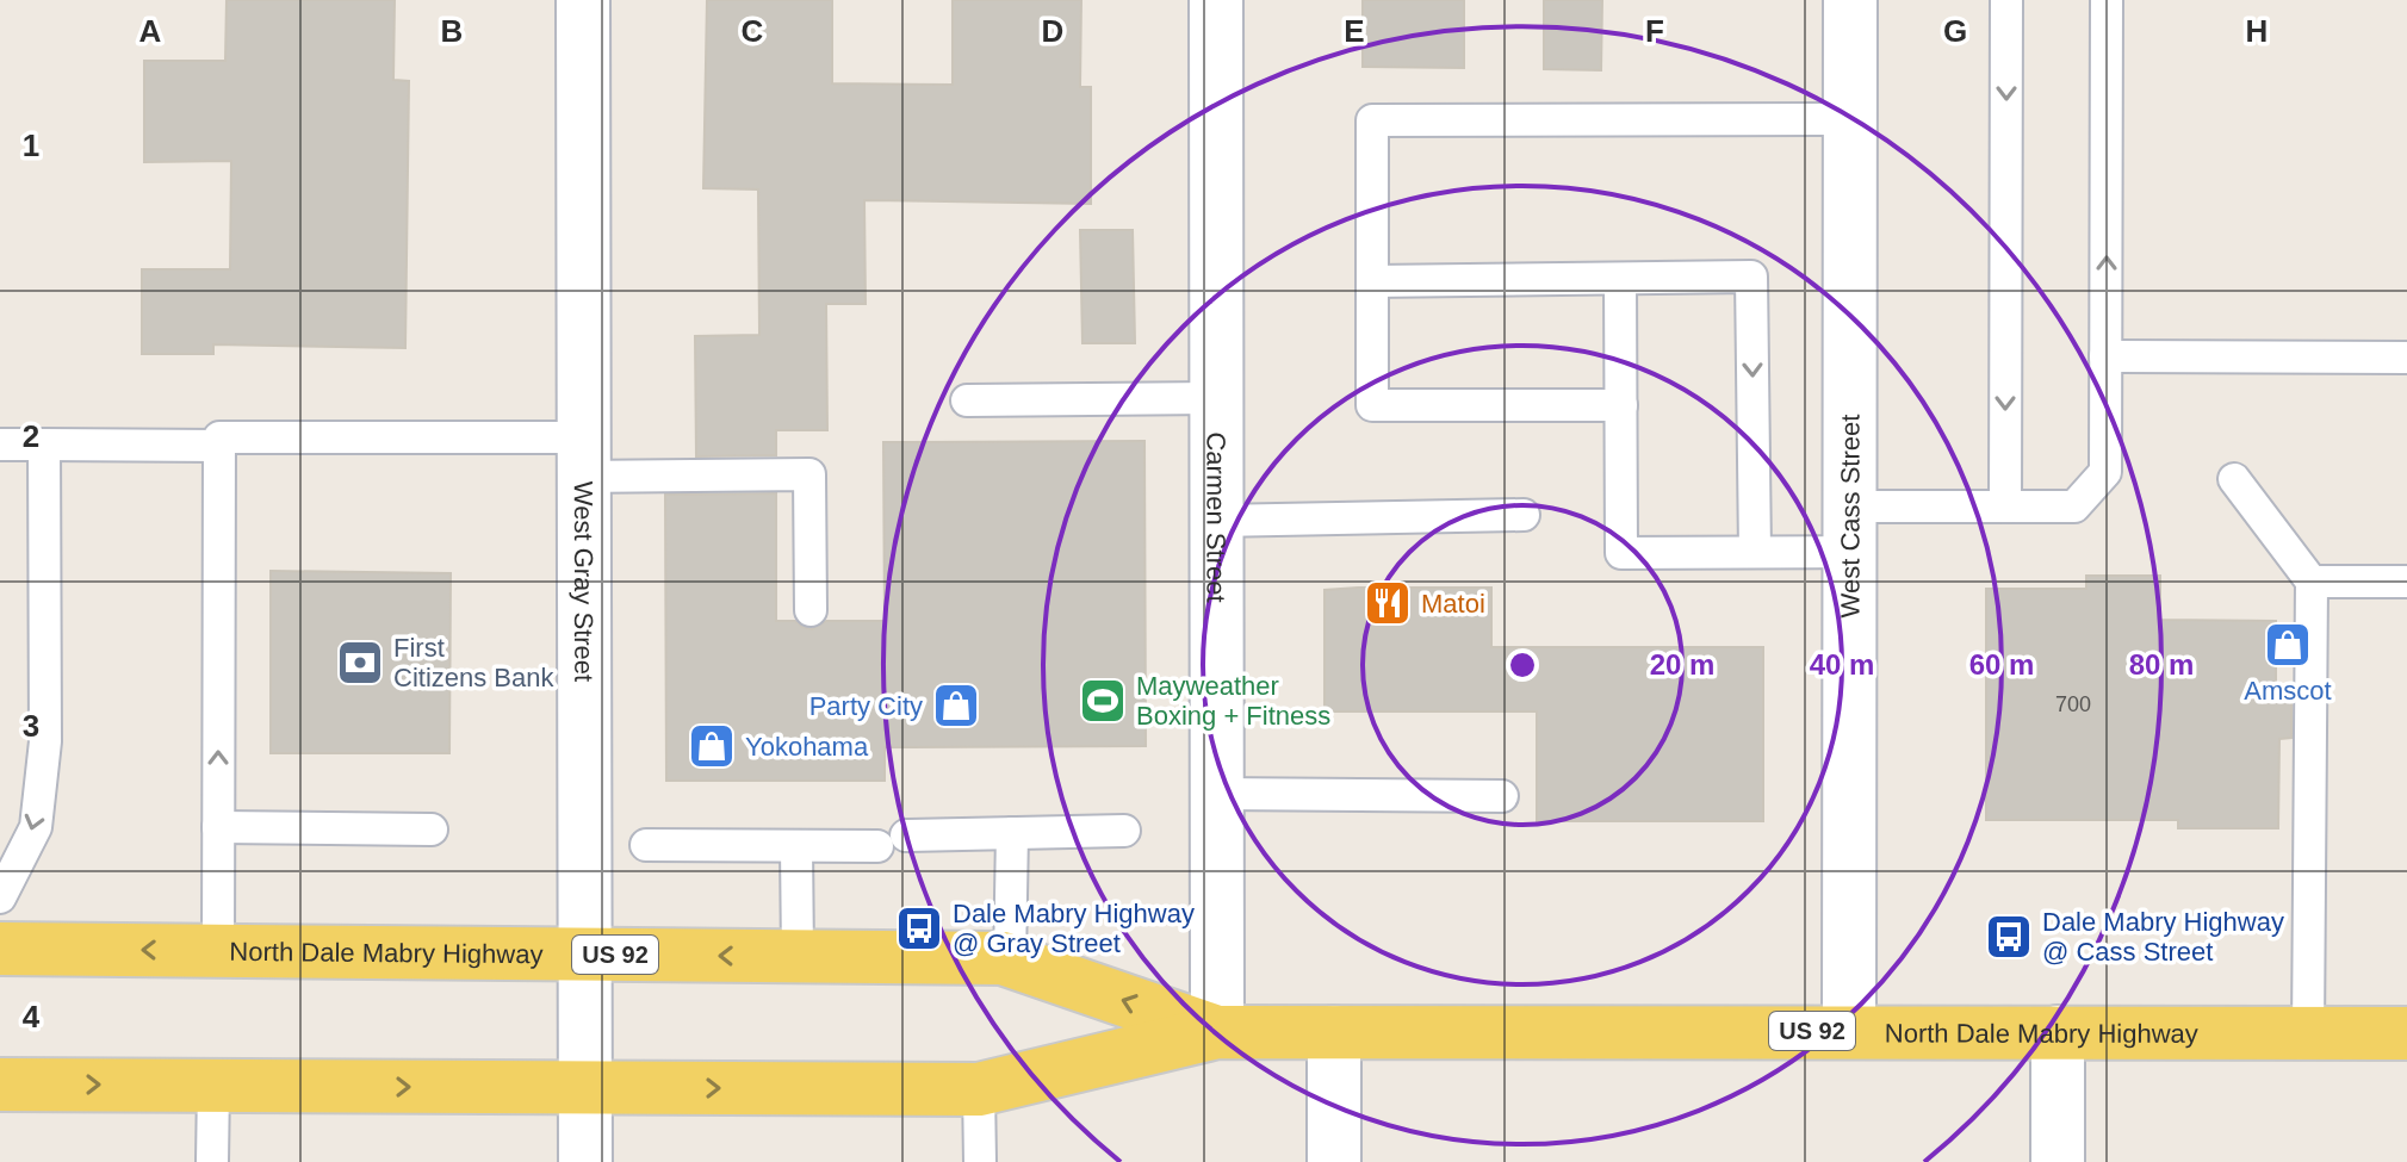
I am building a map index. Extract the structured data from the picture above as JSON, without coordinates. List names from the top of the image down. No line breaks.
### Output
{"streets":{"main road":["North Dale Mabry Highway","US 92"],"street":["West Cass Street","Carmen Street","West Gray Street"]},"crossings":[["West Cass Street","North Dale Mabry Highway"],["Carmen Street","North Dale Mabry Highway"],["West Gray Street","North Dale Mabry Highway"]],"places":{"restaurant":["Matoi"],"shop":["Amscot","Party City","Yokohama"],"bank":["First Citizens Bank"],"sports":["Mayweather Boxing + Fitness"],"bus stop":["Dale Mabry Highway @ Gray Street","Dale Mabry Highway @ Cass Street"]},"house_numbers":["700"],"grid":{"columns":["A","B","C","D","E","F","G","H"],"rows":["1","2","3","4"]},"rings":["20 m","40 m","60 m","80 m"]}
